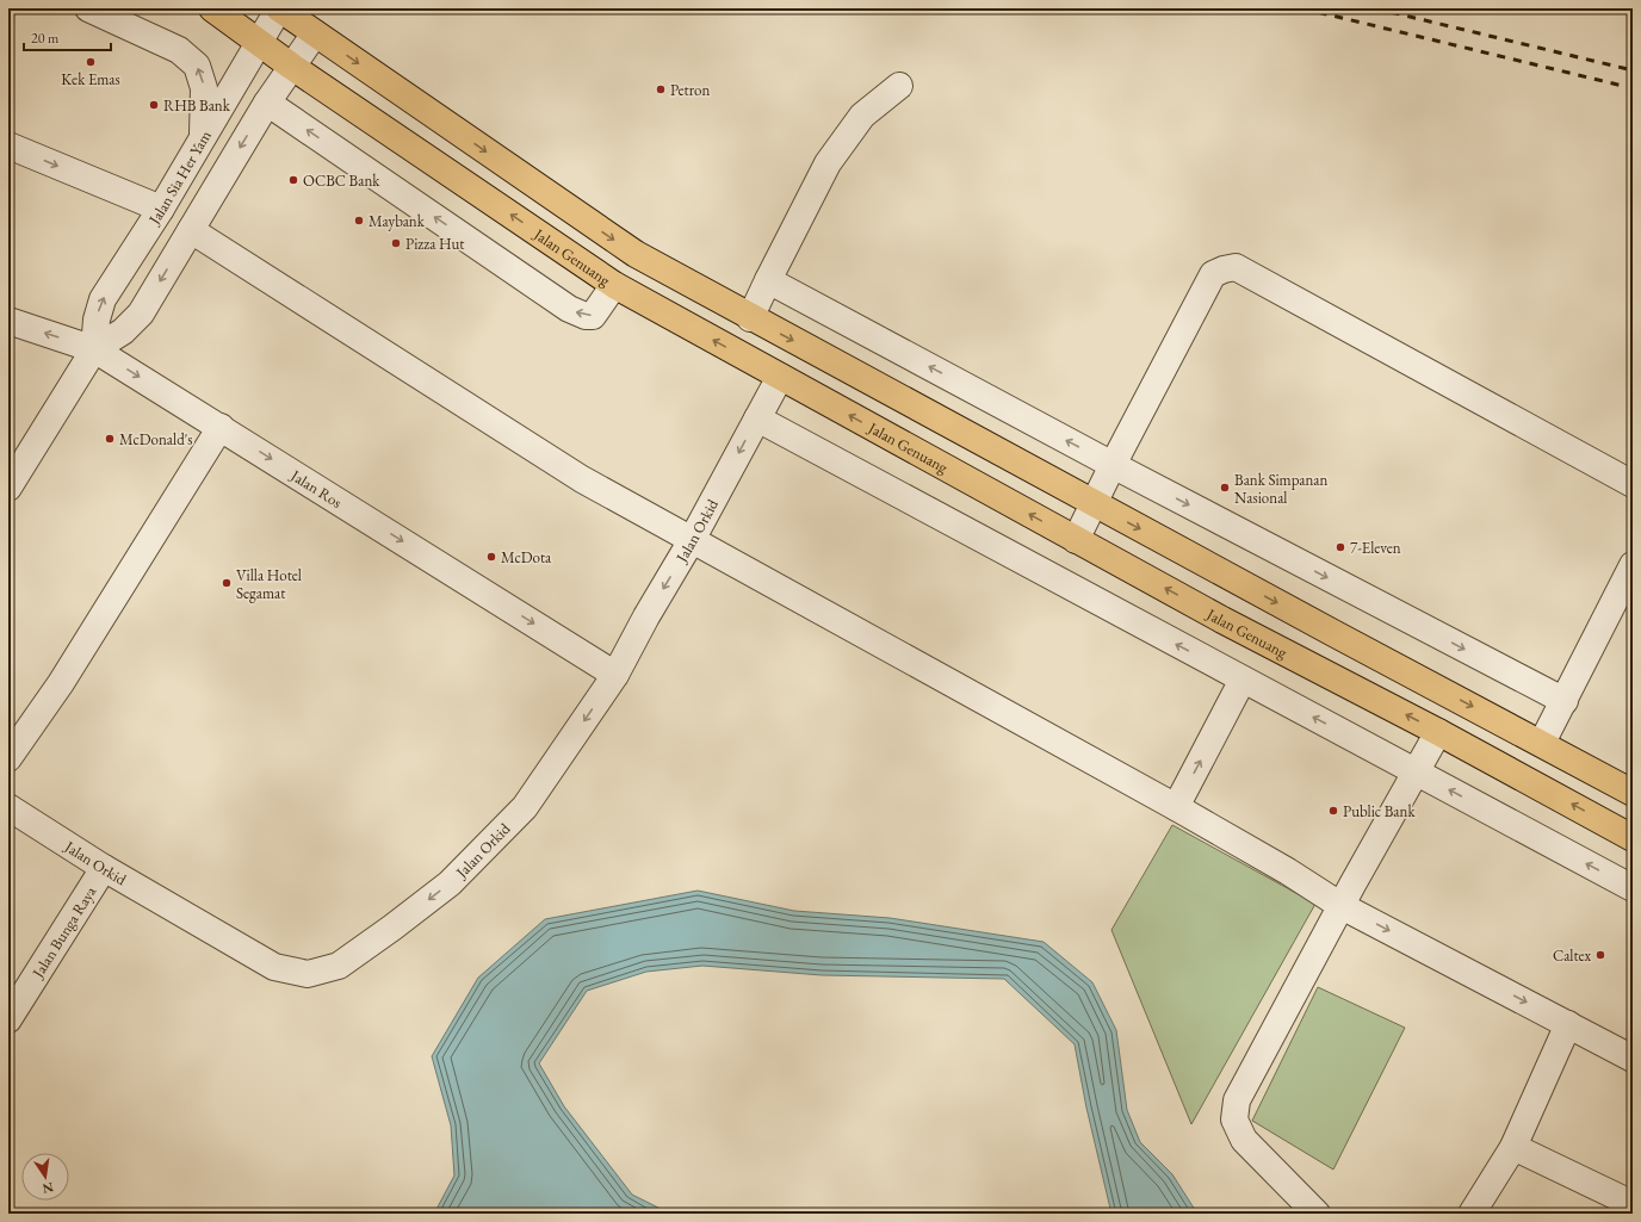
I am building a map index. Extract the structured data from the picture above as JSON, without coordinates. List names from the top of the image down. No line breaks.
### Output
{"streets":{"highway":["Jalan Genuang"],"street":["Jalan Sia Her Yam","Jalan Ros","Jalan Orkid","Jalan Bunga Raya"]},"crossings":[["Jalan Sia Her Yam","Jalan Genuang"],["Jalan Sia Her Yam","Jalan Ros"],["Jalan Genuang","Jalan Orkid"],["Jalan Ros","Jalan Orkid"],["Jalan Orkid","Jalan Bunga Raya"]],"one_way":["Jalan Orkid"],"places":["Kek Emas","Petron","RHB Bank","OCBC Bank","Maybank","Pizza Hut","McDonald's","Bank Simpanan Nasional","7-Eleven","McDota","Villa Hotel Segamat","Public Bank","Caltex"],"scale_bar":"20 m","north":"bottom"}
